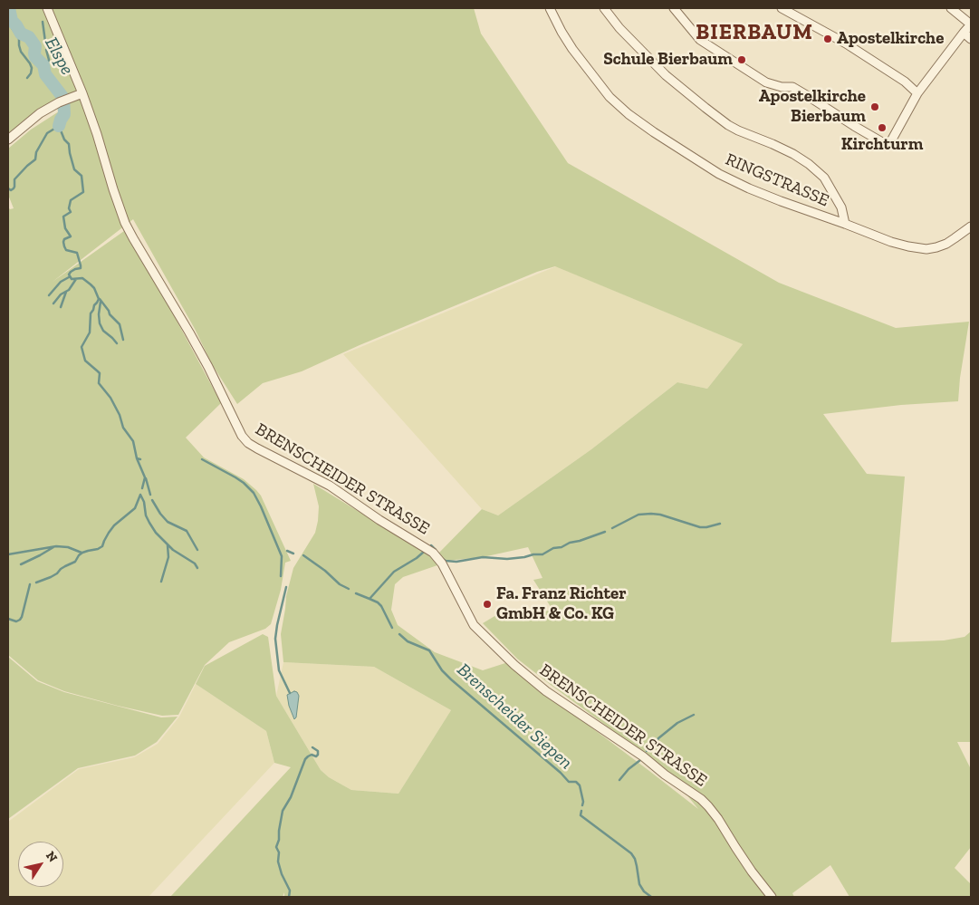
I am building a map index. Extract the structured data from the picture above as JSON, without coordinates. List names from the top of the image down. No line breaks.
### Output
{"streets":{"street":["RINGSTRASSE","BRENSCHEIDER STRASSE"]},"districts":["BIERBAUM"],"water":["Elspe","Brenscheider Siepen"],"places":["Apostelkirche","Schule Bierbaum","Apostelkirche Bierbaum","Kirchturm","Fa. Franz Richter GmbH & Co. KG"],"north":"top right"}
